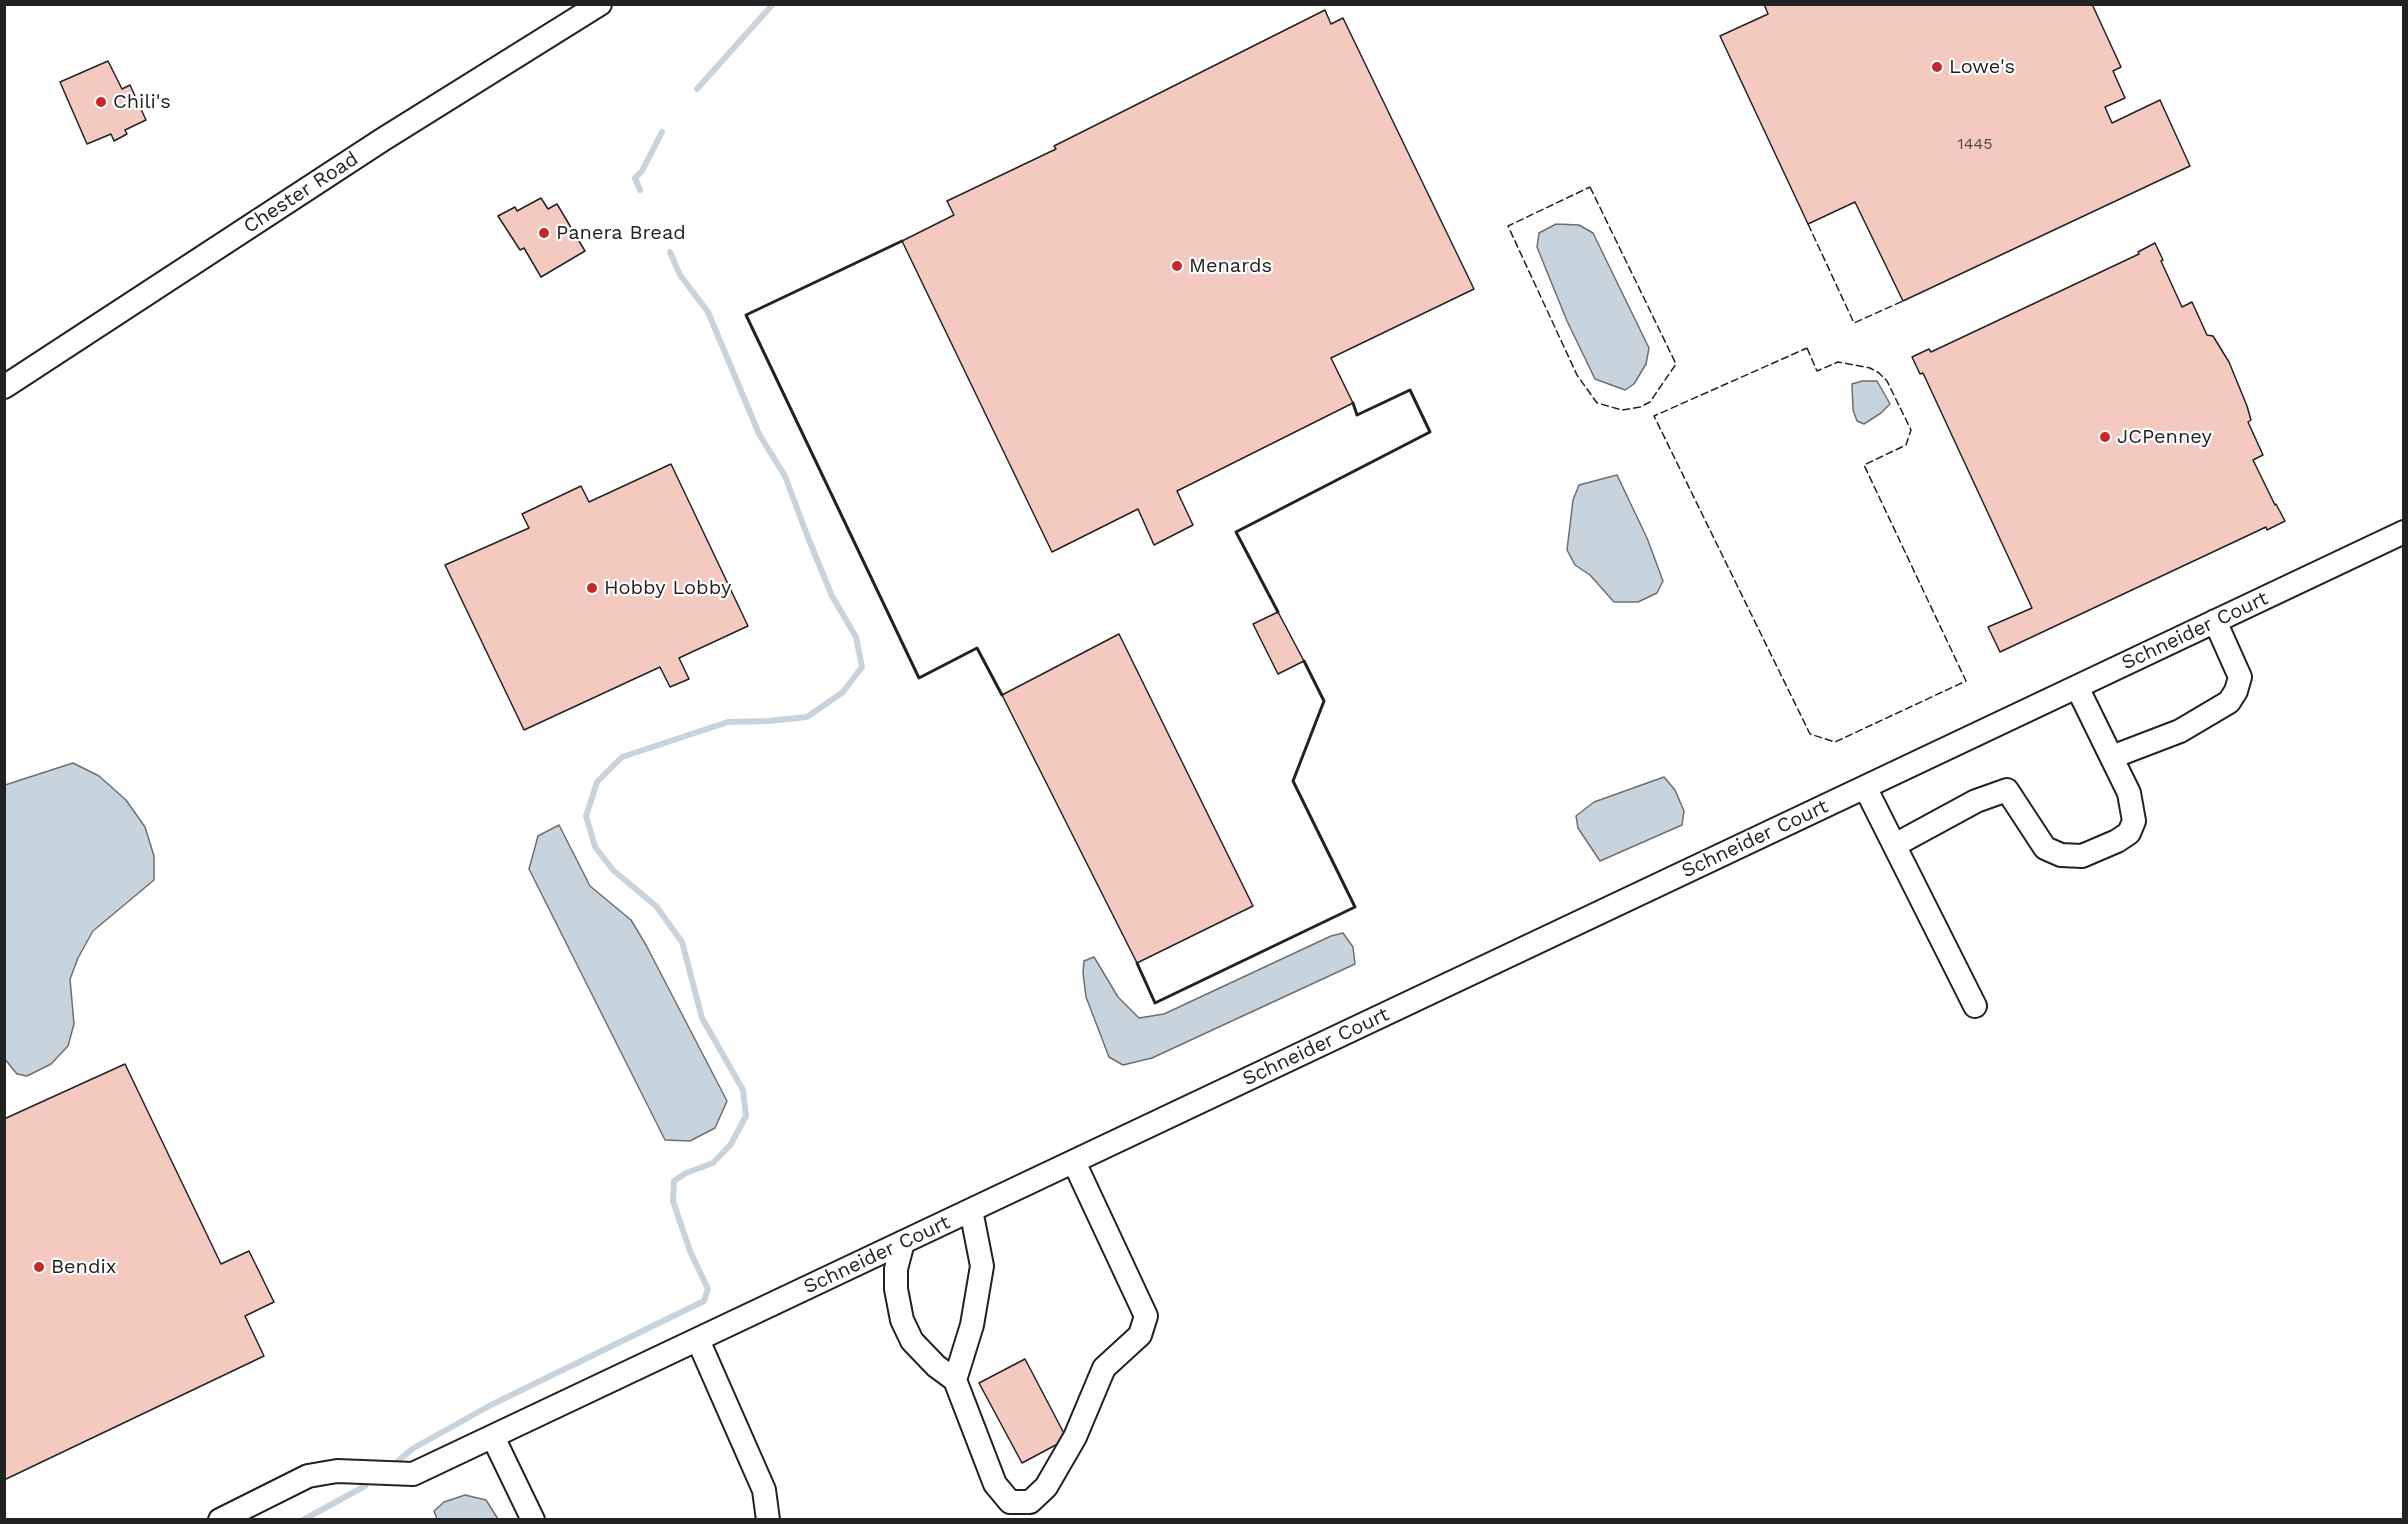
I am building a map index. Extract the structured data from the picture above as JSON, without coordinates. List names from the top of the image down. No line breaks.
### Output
{"streets":{"street":["Chester Road","Schneider Court"]},"places":["Lowe's","Chili's","Panera Bread","Menards","JCPenney","Hobby Lobby","Bendix"],"house_numbers":["1445"]}
